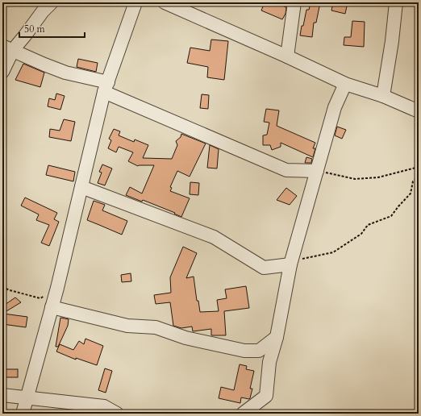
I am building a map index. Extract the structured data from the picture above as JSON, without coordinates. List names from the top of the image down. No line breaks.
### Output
{"scale_bar":"50 m"}
